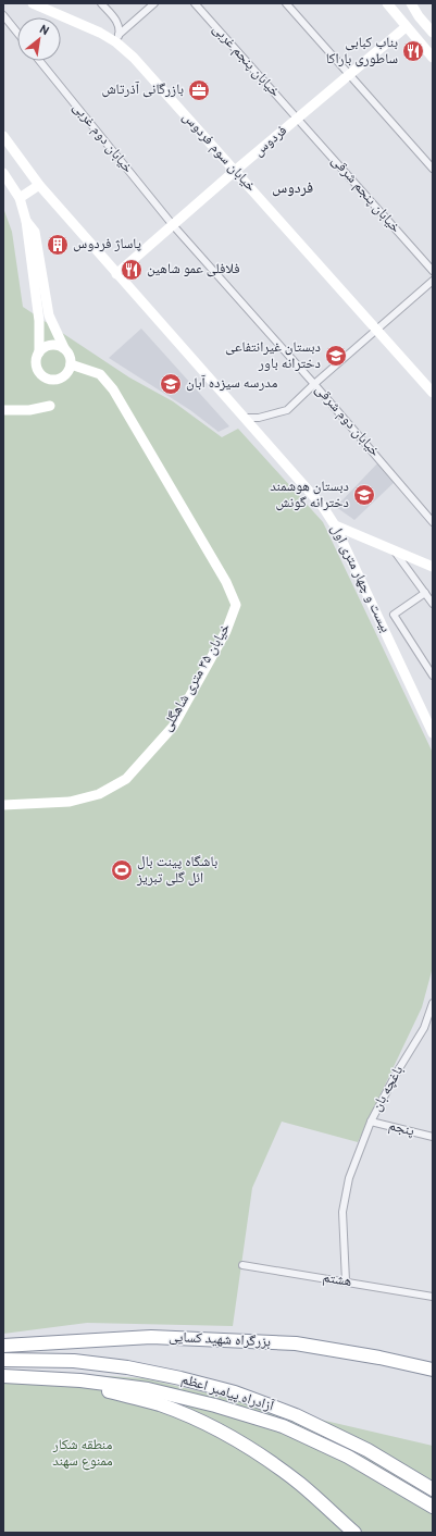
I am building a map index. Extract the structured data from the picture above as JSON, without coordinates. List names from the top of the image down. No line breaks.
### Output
{"streets":{"highway":["بزرگراه شهید کسایی","آزادراه پیامبر اعظم"],"street":["خیابان پنجم غربی","خیابان دوم غربی","فردوس","خیابان سوم فردوس","خیابان پنجم شرقی","خیابان دوم شرقی","بیست و چهار متری اول","خیابان ۳۵ متری شاهگلی","باغچه بان","پنجم","هشتم"]},"crossings":[["خیابان پنجم غربی","فردوس"],["خیابان پنجم غربی","خیابان پنجم شرقی"],["خیابان دوم غربی","فردوس"],["خیابان دوم غربی","خیابان دوم شرقی"],["فردوس","خیابان سوم فردوس"],["فردوس","خیابان پنجم شرقی"],["فردوس","خیابان دوم شرقی"],["فردوس","بیست و چهار متری اول"],["باغچه بان","پنجم"],["باغچه بان","هشتم"]],"districts":["فردوس"],"parks":["منطقه شکار ممنوع سهند"],"places":{"restaurant":["بناب کبابی ساطوری باراکا","فلافلی عمو شاهین"],"office":["بازرگانی آذرتاش"],"building":["پاساژ فردوس"],"school or university":["دبستان غیرانتفاعی دخترانه باور","مدرسه سیزده آبان","دبستان هوشمند دخترانه گونش"],"sports":["باشگاه پینت بال ائل گلی تبریز"]},"north":"top right"}
